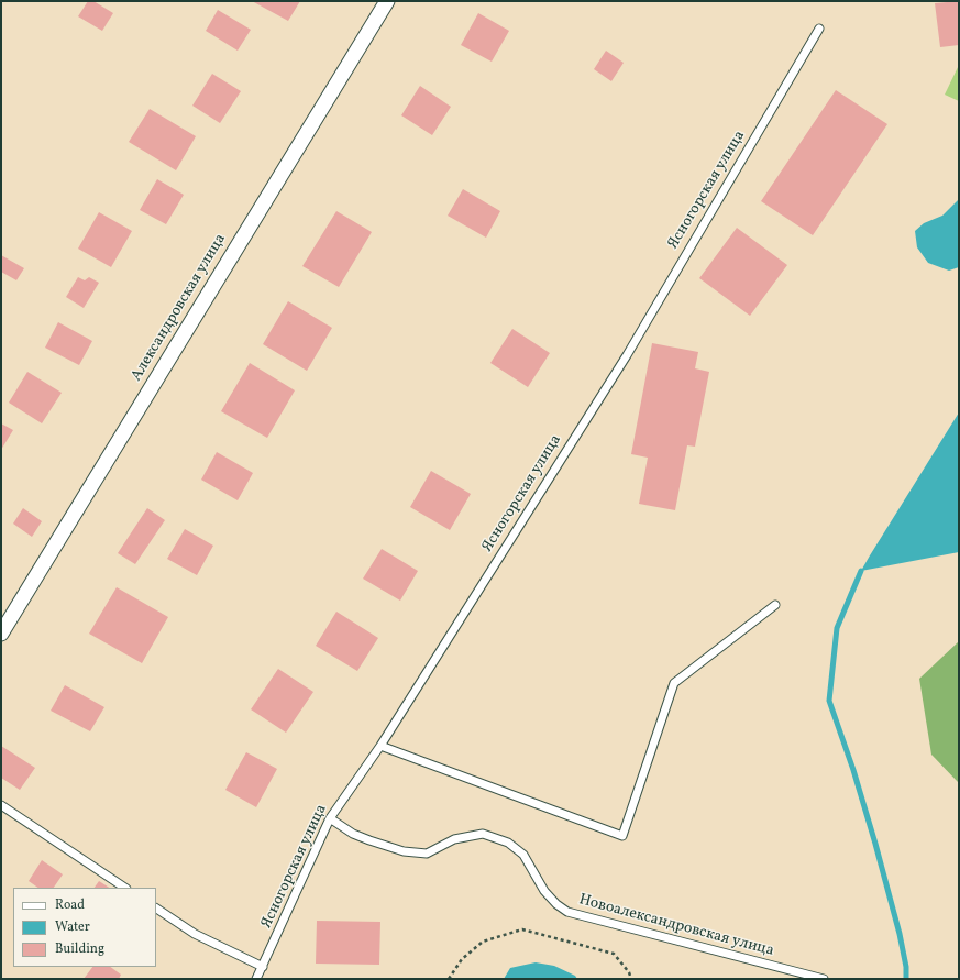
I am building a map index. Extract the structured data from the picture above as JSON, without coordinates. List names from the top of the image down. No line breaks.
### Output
{"streets":{"street":["Александровская улица"],"lane":["Ясногорская улица","Новоалександровская улица"]},"crossings":[["Ясногорская улица","Новоалександровская улица"]],"legend":["Road","Water","Building"]}
